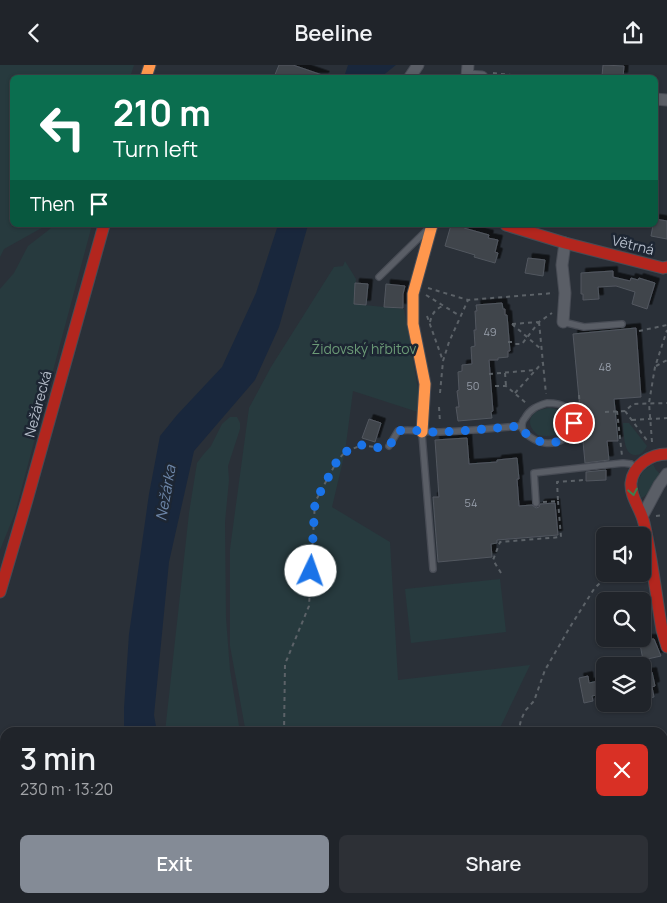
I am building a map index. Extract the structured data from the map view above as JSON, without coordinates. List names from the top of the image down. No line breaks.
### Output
{"streets":{"street":["Větrná","Nežárecká"]},"water":["Nežárka"],"parks":["Židovský hřbitov"],"house_numbers":["49","48","50","54"],"page":{"header":"Beeline","turn":["210 m","Turn left"],"then":"Then","heading":["3 min","230 m · 13:20"],"buttons":["Exit","Share"]}}
